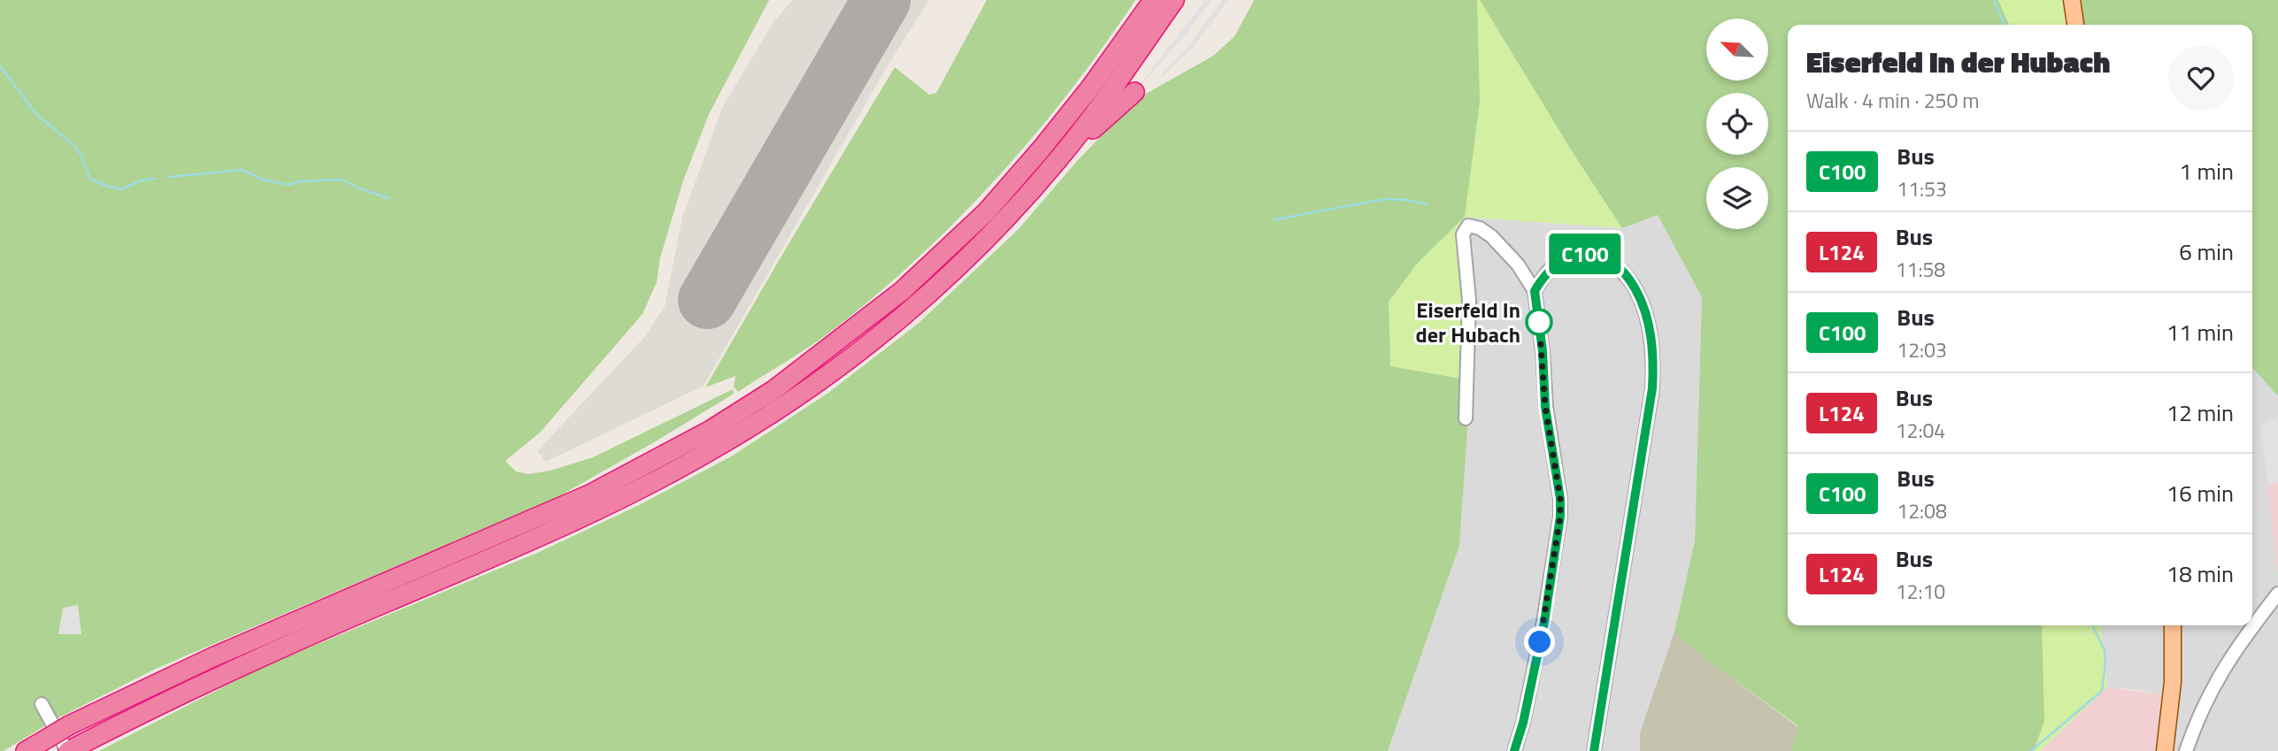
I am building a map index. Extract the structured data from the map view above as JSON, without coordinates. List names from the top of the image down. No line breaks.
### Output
{"places":["Eiserfeld In der Hubach"],"lines":["bus line C100"],"north":"top left","page":{"on_map":"C100","heading":["Eiserfeld In der Hubach","Walk · 4 min · 250 m"],"list":[{"mark":"C100","name":"Bus","note":"11:53","value":"1 min"},{"mark":"L124","name":"Bus","note":"11:58","value":"6 min"},{"mark":"C100","name":"Bus","note":"12:03","value":"11 min"},{"mark":"L124","name":"Bus","note":"12:04","value":"12 min"},{"mark":"C100","name":"Bus","note":"12:08","value":"16 min"},{"mark":"L124","name":"Bus","note":"12:10","value":"18 min"}]}}
